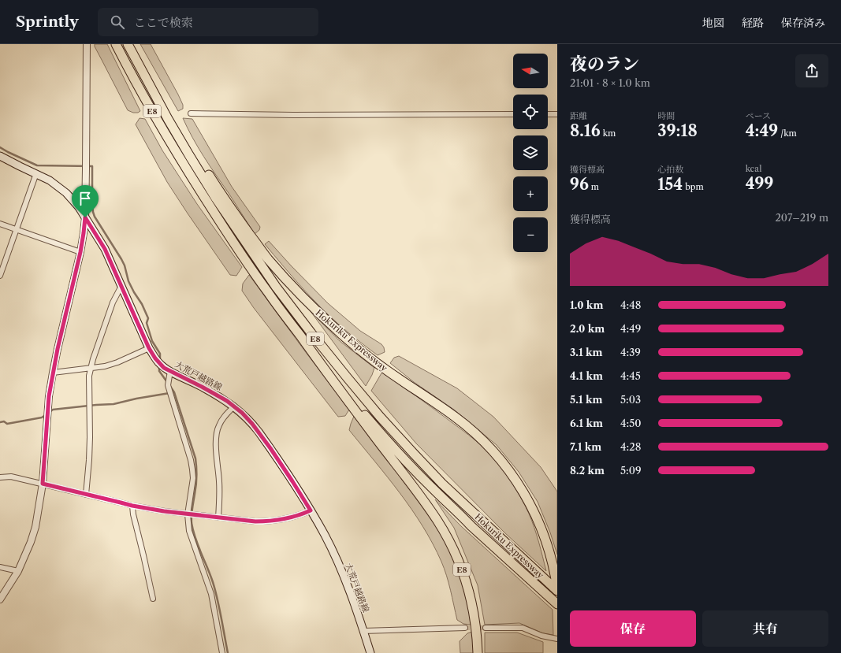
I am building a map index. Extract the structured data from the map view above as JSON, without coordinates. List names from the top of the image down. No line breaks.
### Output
{"streets":{"highway":["E8","Hokuriku Expressway"],"main road":["大荒戸越路線"]},"north":"left","page":{"header":"Sprintly","search":"ここで検索","nav":["地図","経路","保存済み"],"heading":["夜のラン","21:01 · 8 × 1.0 km"],"map_buttons":["+","−"],"stats":[["距離","8.16 km"],["時間","39:18"],["ペース","4:49 /km"],["獲得標高","96 m"],["心拍数","154 bpm"],["kcal","499"]],"chart":["獲得標高","207–219 m"],"list":[{"name":"1.0 km","note":"4:48"},{"name":"2.0 km","note":"4:49"},{"name":"3.1 km","note":"4:39"},{"name":"4.1 km","note":"4:45"},{"name":"5.1 km","note":"5:03"},{"name":"6.1 km","note":"4:50"},{"name":"7.1 km","note":"4:28"},{"name":"8.2 km","note":"5:09"}],"buttons":["保存","共有"]}}
